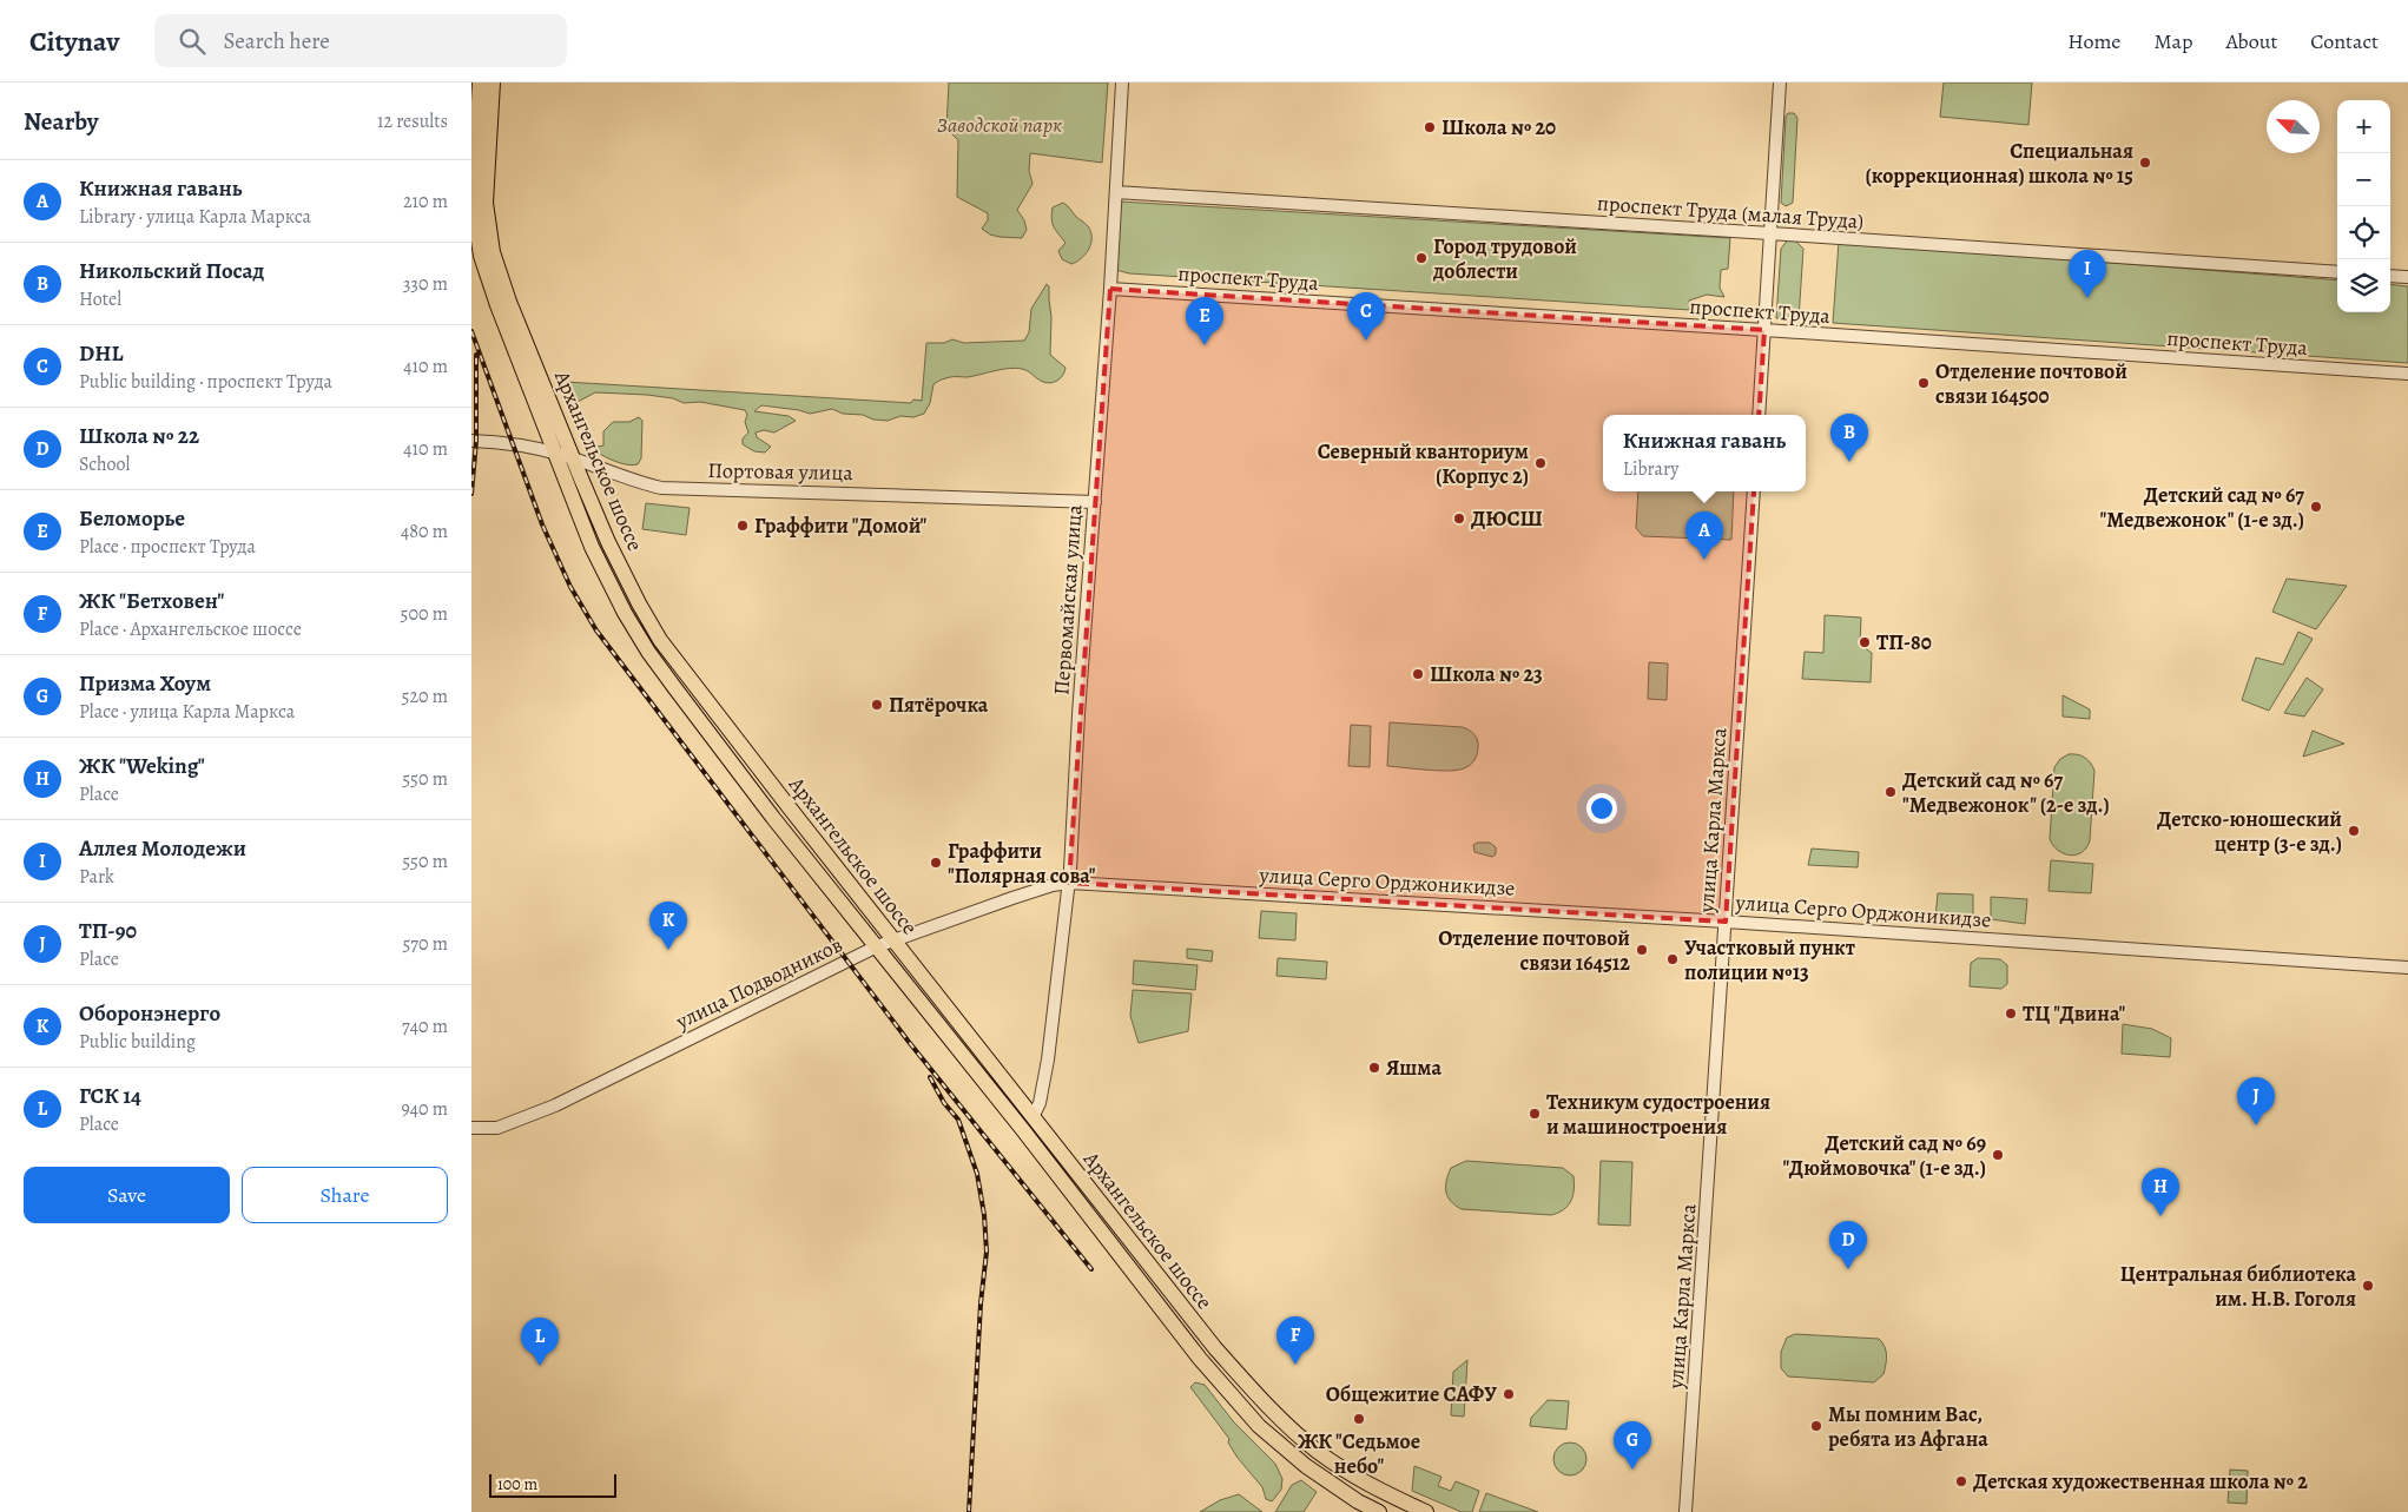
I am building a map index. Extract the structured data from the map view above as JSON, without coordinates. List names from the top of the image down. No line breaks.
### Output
{"streets":{"main road":["Архангельское шоссе"],"street":["проспект Труда (малая Труда)","проспект Труда","Портовая улица","Первомайская улица","улица Карла Маркса","улица Серго Орджоникидзе","улица Подводников"]},"crossings":[["проспект Труда (малая Труда)","Первомайская улица"],["проспект Труда","Первомайская улица"],["Архангельское шоссе","Портовая улица"],["Архангельское шоссе","Первомайская улица"],["Архангельское шоссе","улица Подводников"],["Портовая улица","Первомайская улица"],["Первомайская улица","улица Серго Орджоникидзе"],["Первомайская улица","улица Подводников"],["улица Карла Маркса","улица Серго Орджоникидзе"],["улица Серго Орджоникидзе","улица Подводников"]],"parks":["Заводской парк"],"places":["Школа № 20","Специальная (коррекционная) школа № 15","Город трудовой доблести","Отделение почтовой связи 164500","Северный кванториум (Корпус 2)","Детский сад № 67 \"Медвежонок\" (1-е зд.)","ДЮСШ","Граффити \"Домой\"","ТП-80","Школа № 23","Пятёрочка","Детский сад № 67 \"Медвежонок\" (2-е зд.)","Детско-юношеский центр (3-е зд.)","Граффити \"Полярная сова\"","Отделение почтовой связи 164512","Участковый пункт полиции №13","ТЦ \"Двина\"","Яшма","Техникум судостроения и машиностроения","Детский сад № 69 \"Дюймовочка\" (1-е зд.)","Центральная библиотека им. Н.В. Гоголя","Общежитие САФУ","ЖК \"Седьмое небо\"","Мы помним Вас, ребята из Афгана","Детская художественная школа № 2"],"scale_bar":"100 m","north":"top left","page":{"header":"Citynav","search":"Search here","nav":["Home","Map","About","Contact"],"heading":["Nearby","12 results"],"map_buttons":["+","−"],"list":[{"mark":"A","name":"Книжная гавань","note":"Library · улица Карла Маркса","value":"210 m"},{"mark":"B","name":"Никольский Посад","note":"Hotel","value":"330 m"},{"mark":"C","name":"DHL","note":"Public building · проспект Труда","value":"410 m"},{"mark":"D","name":"Школа № 22","note":"School","value":"410 m"},{"mark":"E","name":"Беломорье","note":"Place · проспект Труда","value":"480 m"},{"mark":"F","name":"ЖК \"Бетховен\"","note":"Place · Архангельское шоссе","value":"500 m"},{"mark":"G","name":"Призма Хоум","note":"Place · улица Карла Маркса","value":"520 m"},{"mark":"H","name":"ЖК \"Weking\"","note":"Place","value":"550 m"},{"mark":"I","name":"Аллея Молодежи","note":"Park","value":"550 m"},{"mark":"J","name":"ТП-90","note":"Place","value":"570 m"},{"mark":"K","name":"Оборонэнерго","note":"Public building","value":"740 m"},{"mark":"L","name":"ГСК 14","note":"Place","value":"940 m"}],"pins":["I","C","E","B","A","K","J","H","D","F","L","G"],"popup":["Книжная гавань","Library"],"buttons":["Save","Share"],"scale":"100 m"}}
